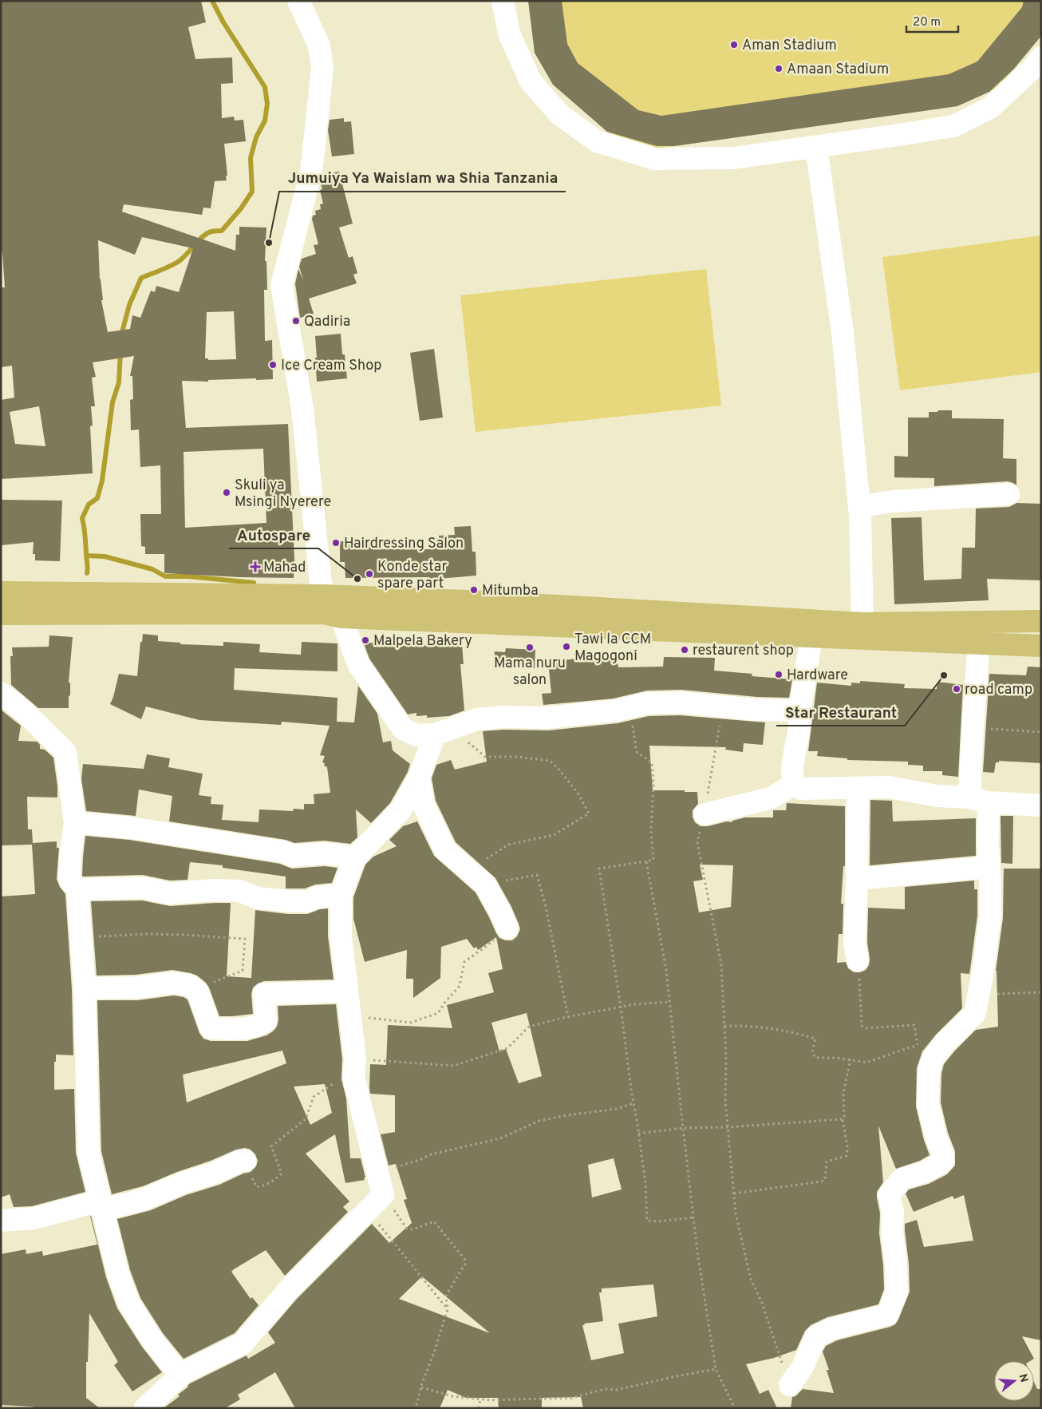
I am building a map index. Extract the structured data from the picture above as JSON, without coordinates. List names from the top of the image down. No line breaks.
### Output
{"places":{"other":["Aman Stadium","Amaan Stadium","Jumuiya Ya Waislam wa Shia Tanzania","Qadiria","Ice Cream Shop","Skuli ya Msingi Nyerere","Hairdressing Salon","Konde star spare part","Autospare","Mitumba","Malpela Bakery","Tawi la CCM Magogoni","Mama nuru salon","restaurent shop","Hardware","Star Restaurant","road camp"],"health":["Mahad"]},"scale_bar":"20 m","north":"right"}
